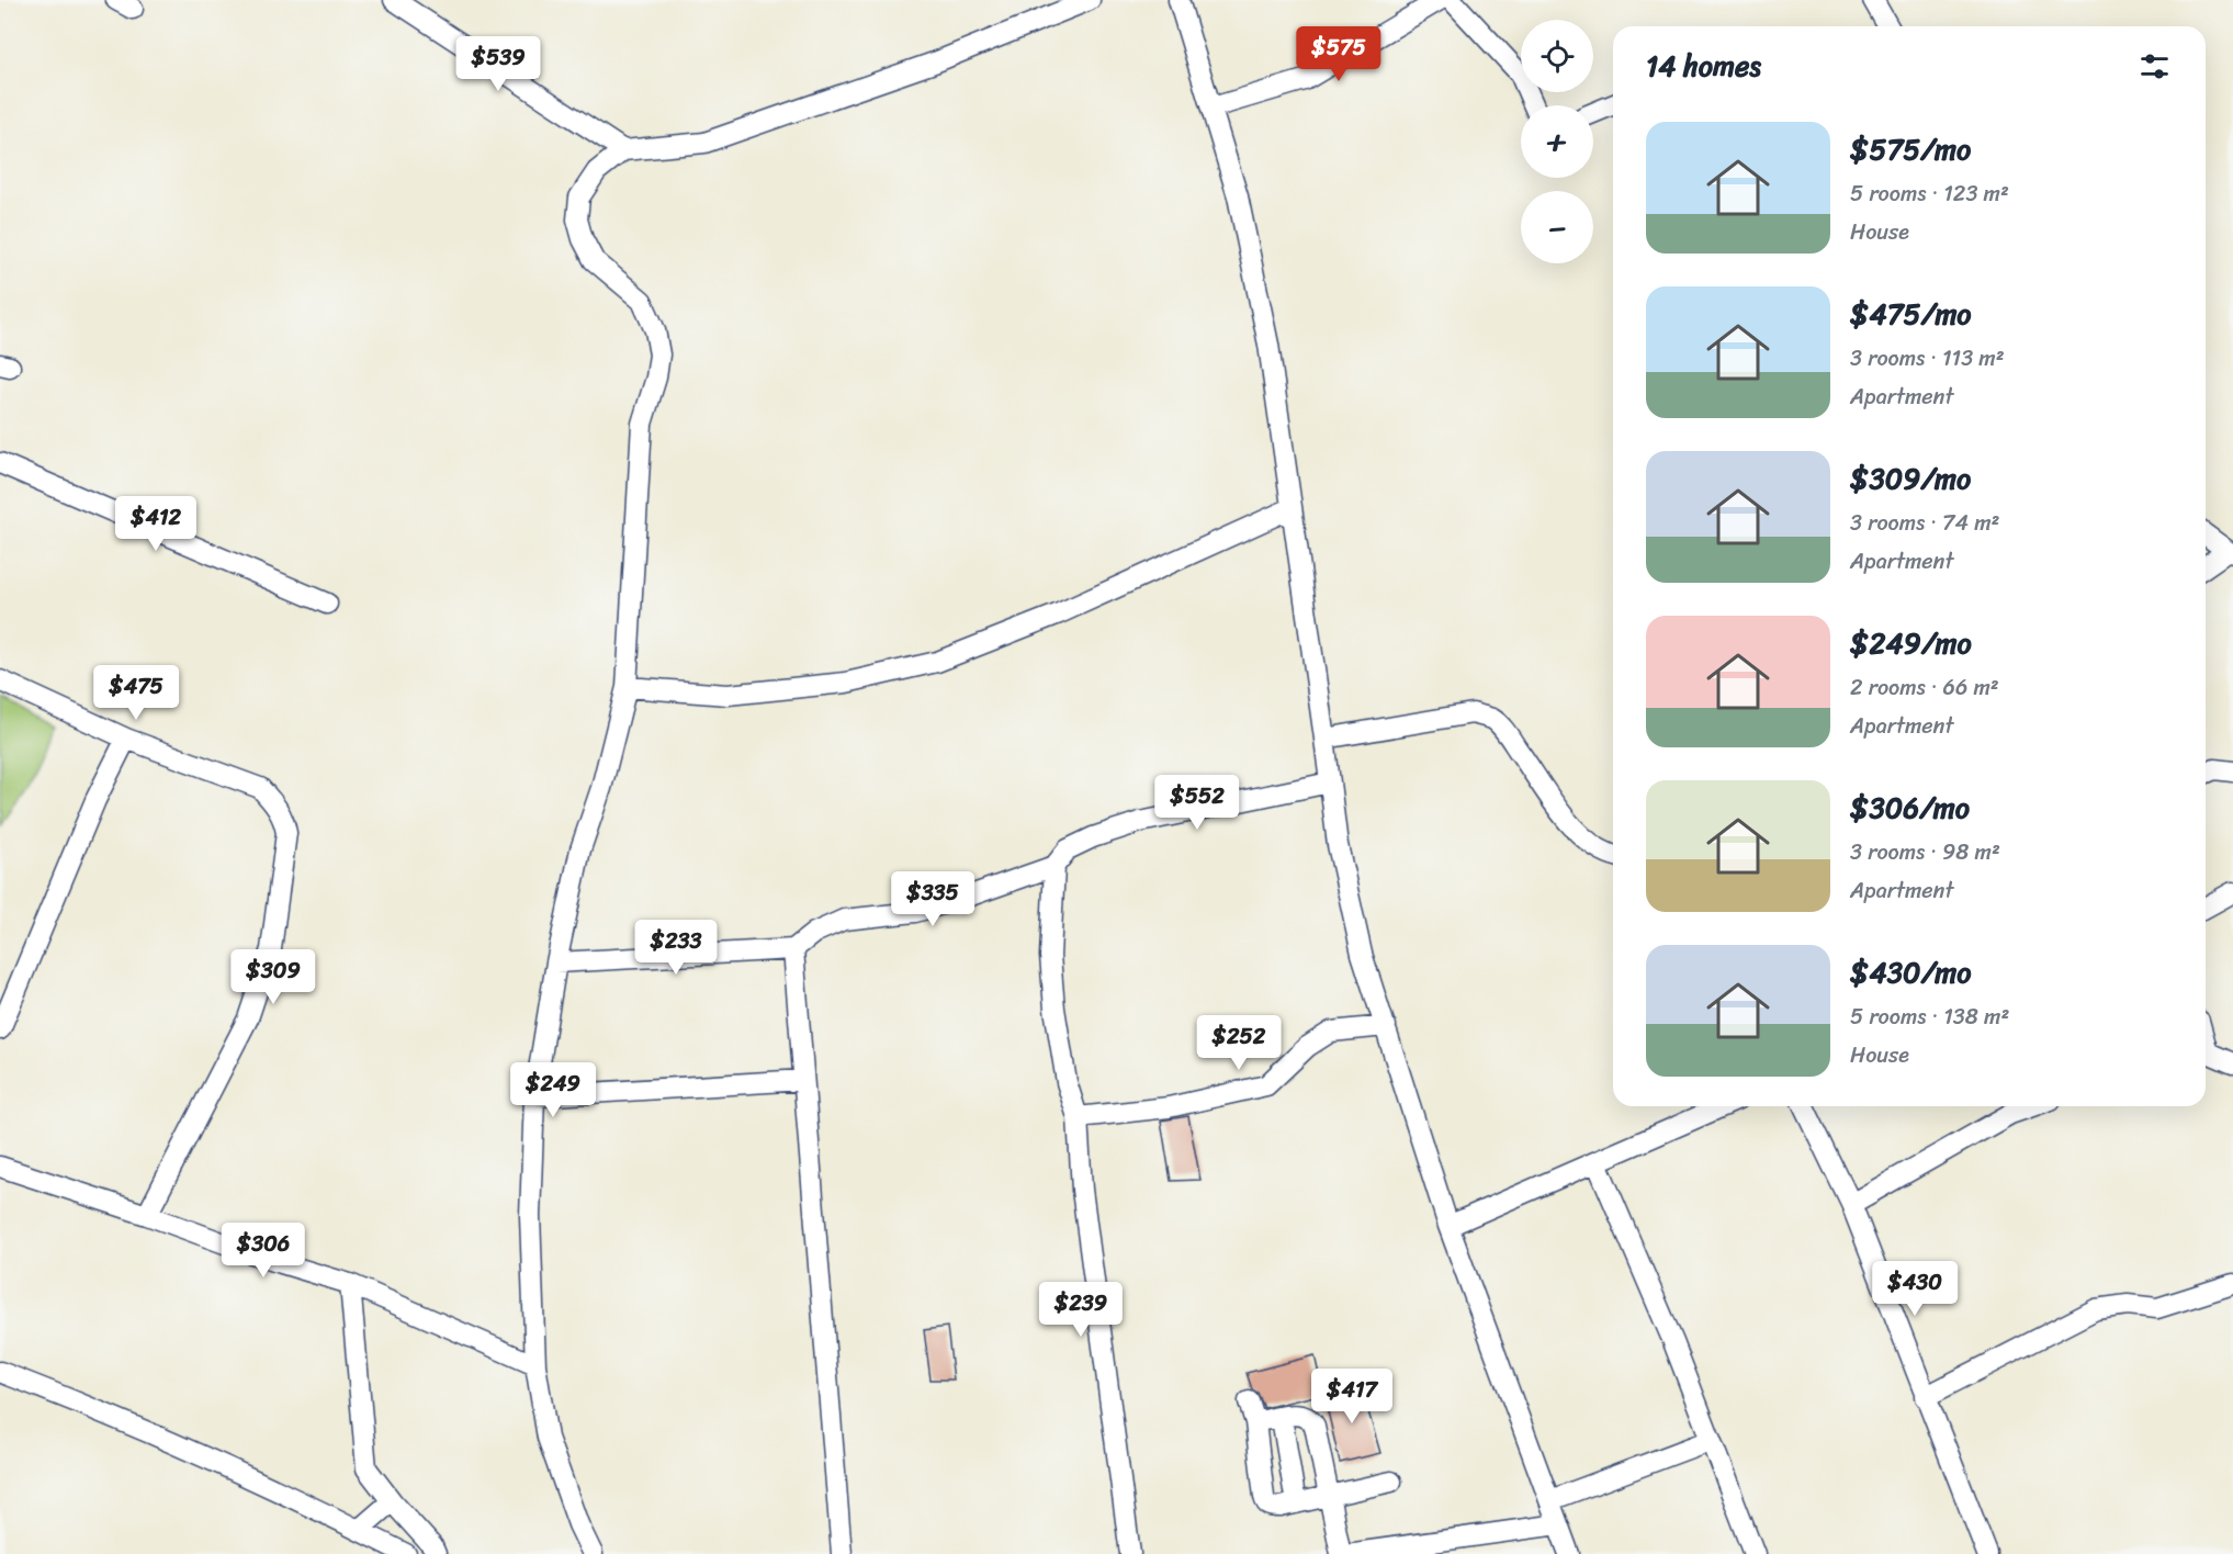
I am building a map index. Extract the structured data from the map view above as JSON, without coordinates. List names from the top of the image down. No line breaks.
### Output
{"page":{"map_buttons":["+","−"],"price":["$575","$539","$412","$475","$552","$335","$233","$309","$252","$249","$306","$430","$239","$417"],"heading":"14 homes","list":[{"name":"$575/mo","note":"5 rooms · 123 m² · House"},{"name":"$475/mo","note":"3 rooms · 113 m² · Apartment"},{"name":"$309/mo","note":"3 rooms · 74 m² · Apartment"},{"name":"$249/mo","note":"2 rooms · 66 m² · Apartment"},{"name":"$306/mo","note":"3 rooms · 98 m² · Apartment"},{"name":"$430/mo","note":"5 rooms · 138 m² · House"}]}}
